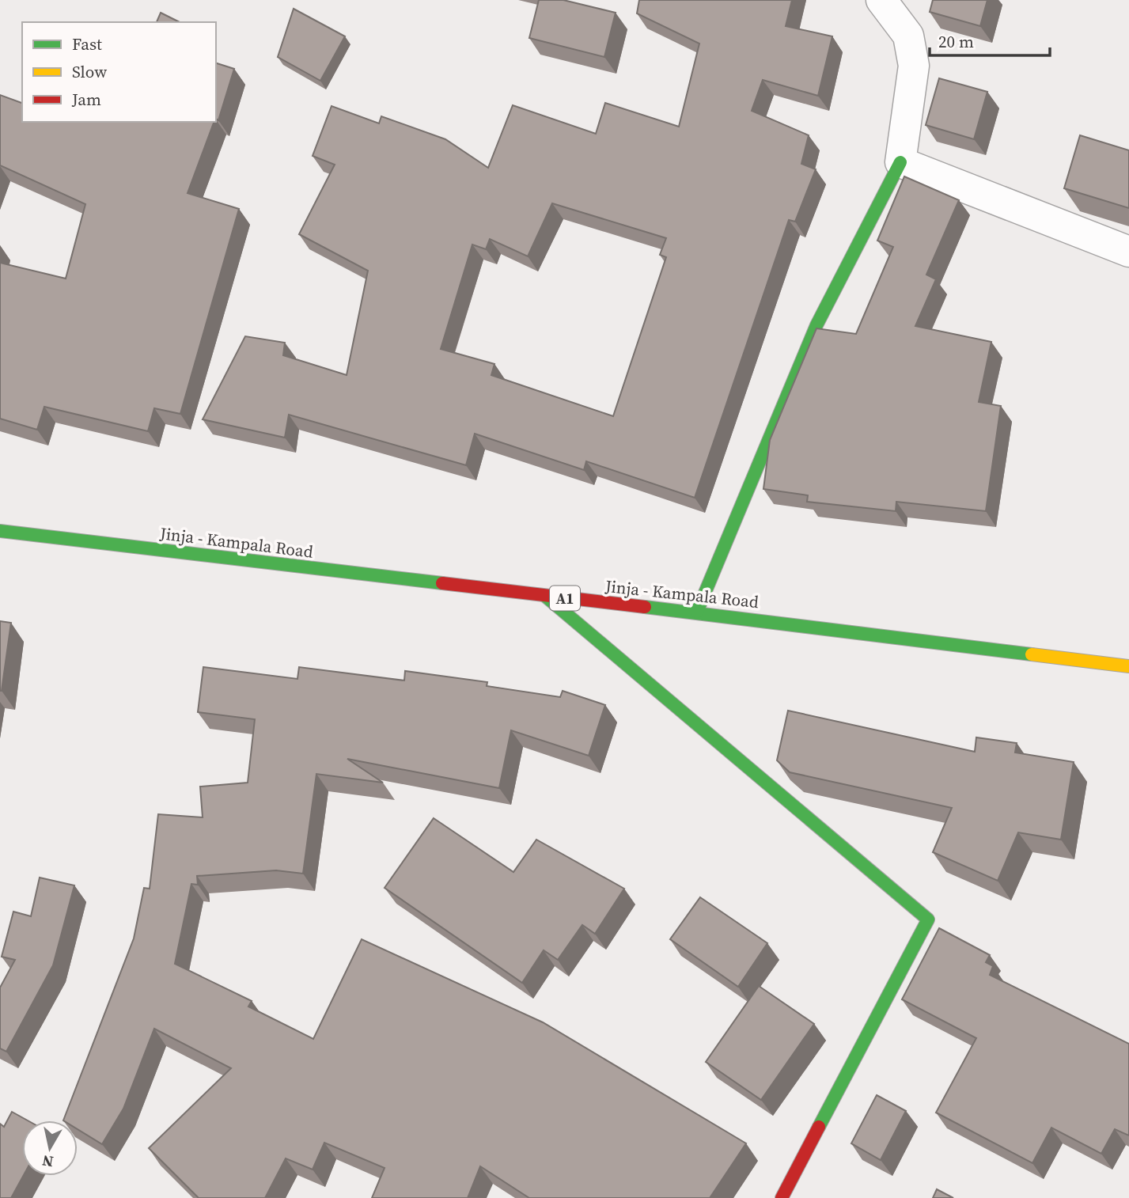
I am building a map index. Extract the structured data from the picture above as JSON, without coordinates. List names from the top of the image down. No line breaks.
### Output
{"streets":{"main road":["Jinja - Kampala Road","A1"]},"legend":["Fast","Slow","Jam"],"scale_bar":"20 m","north":"bottom"}
